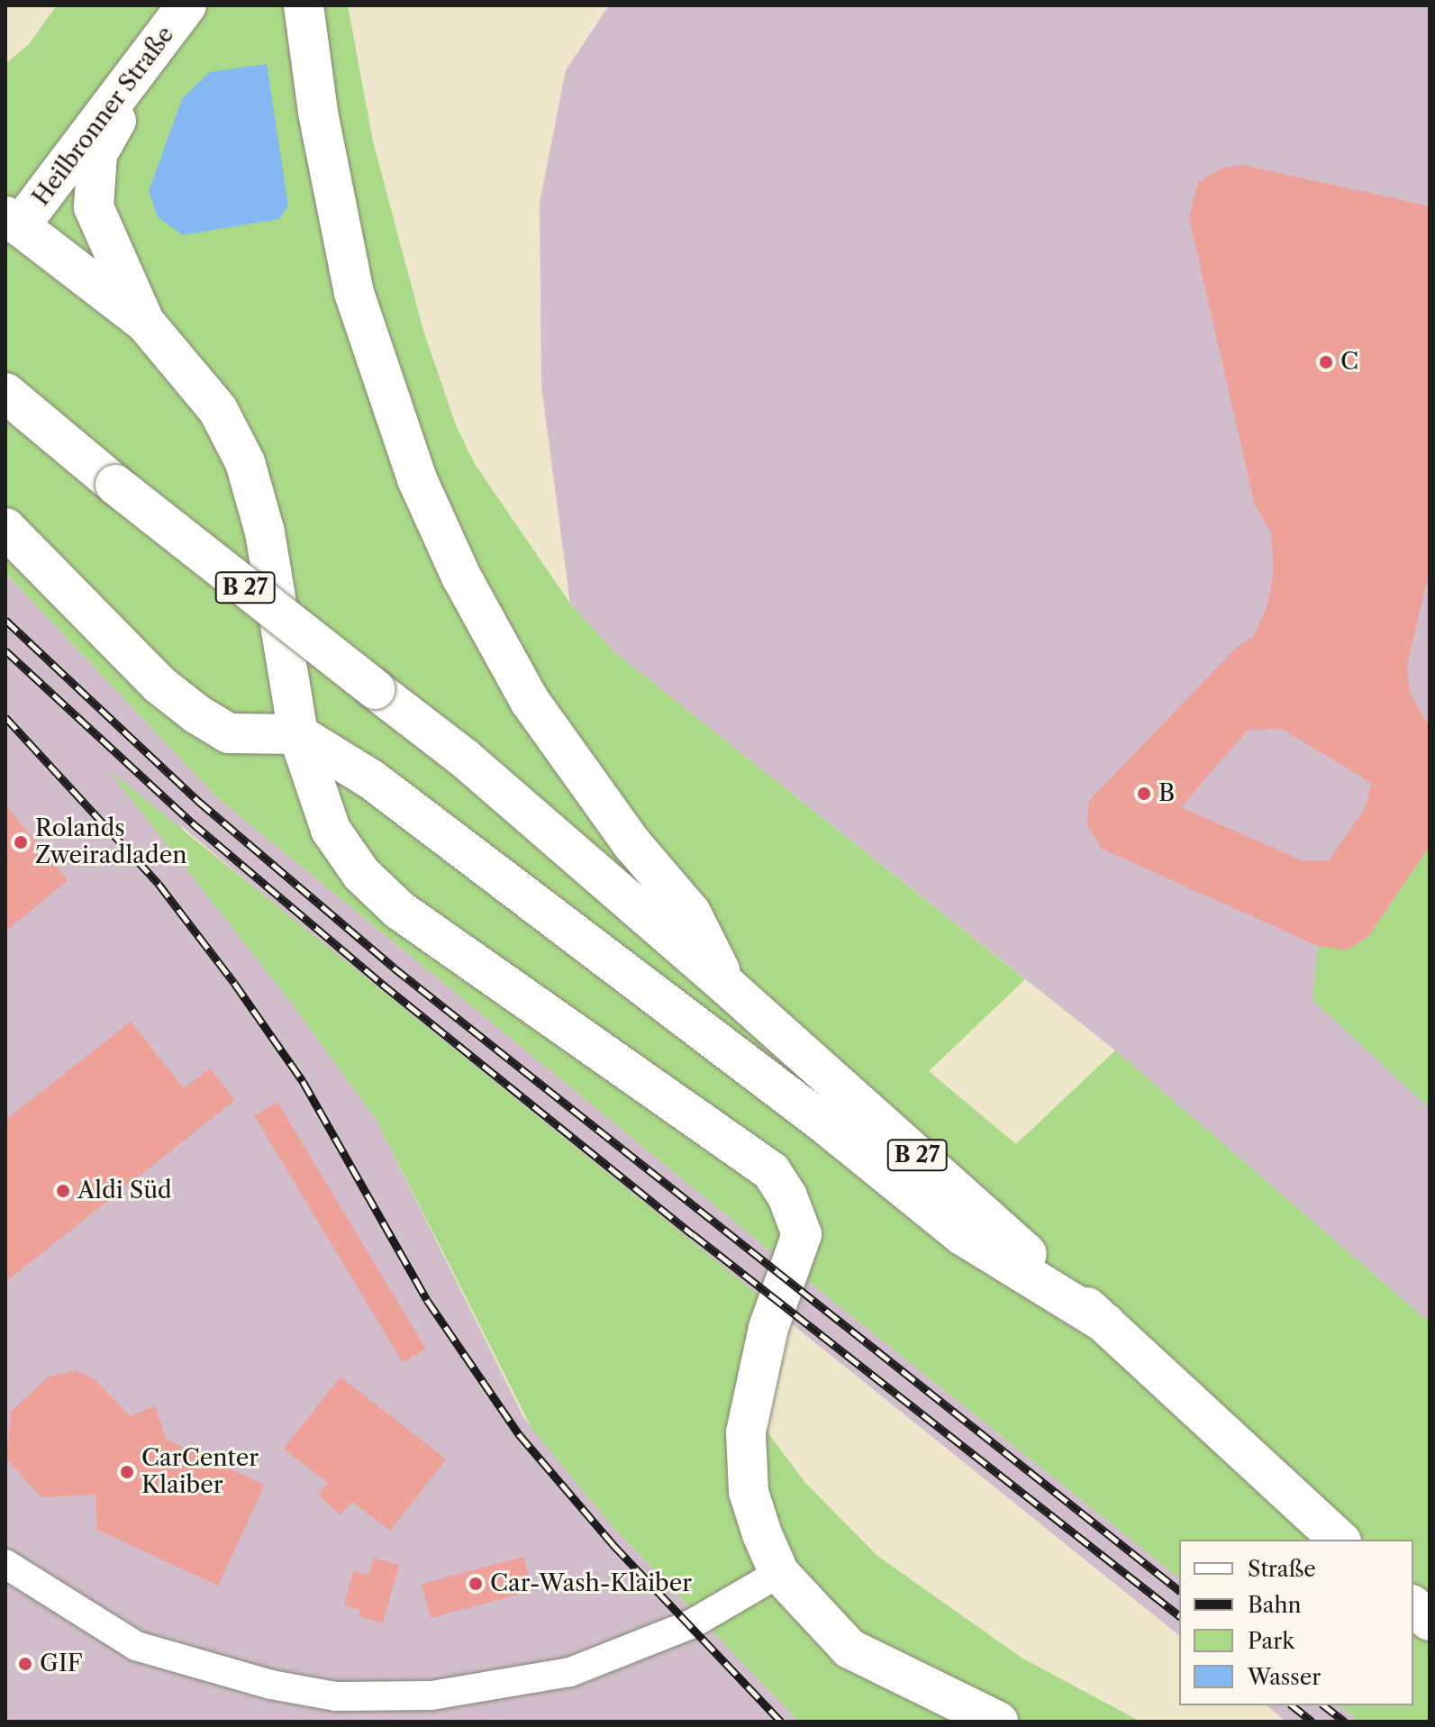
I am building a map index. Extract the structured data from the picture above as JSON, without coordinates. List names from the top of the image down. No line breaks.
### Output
{"streets":{"main road":["Heilbronner Straße","B 27"]},"places":["C","B","Rolands Zweiradladen","Aldi Süd","CarCenter Klaiber","Car-Wash-Klaiber","GIF"],"legend":["Straße","Bahn","Park","Wasser"]}
